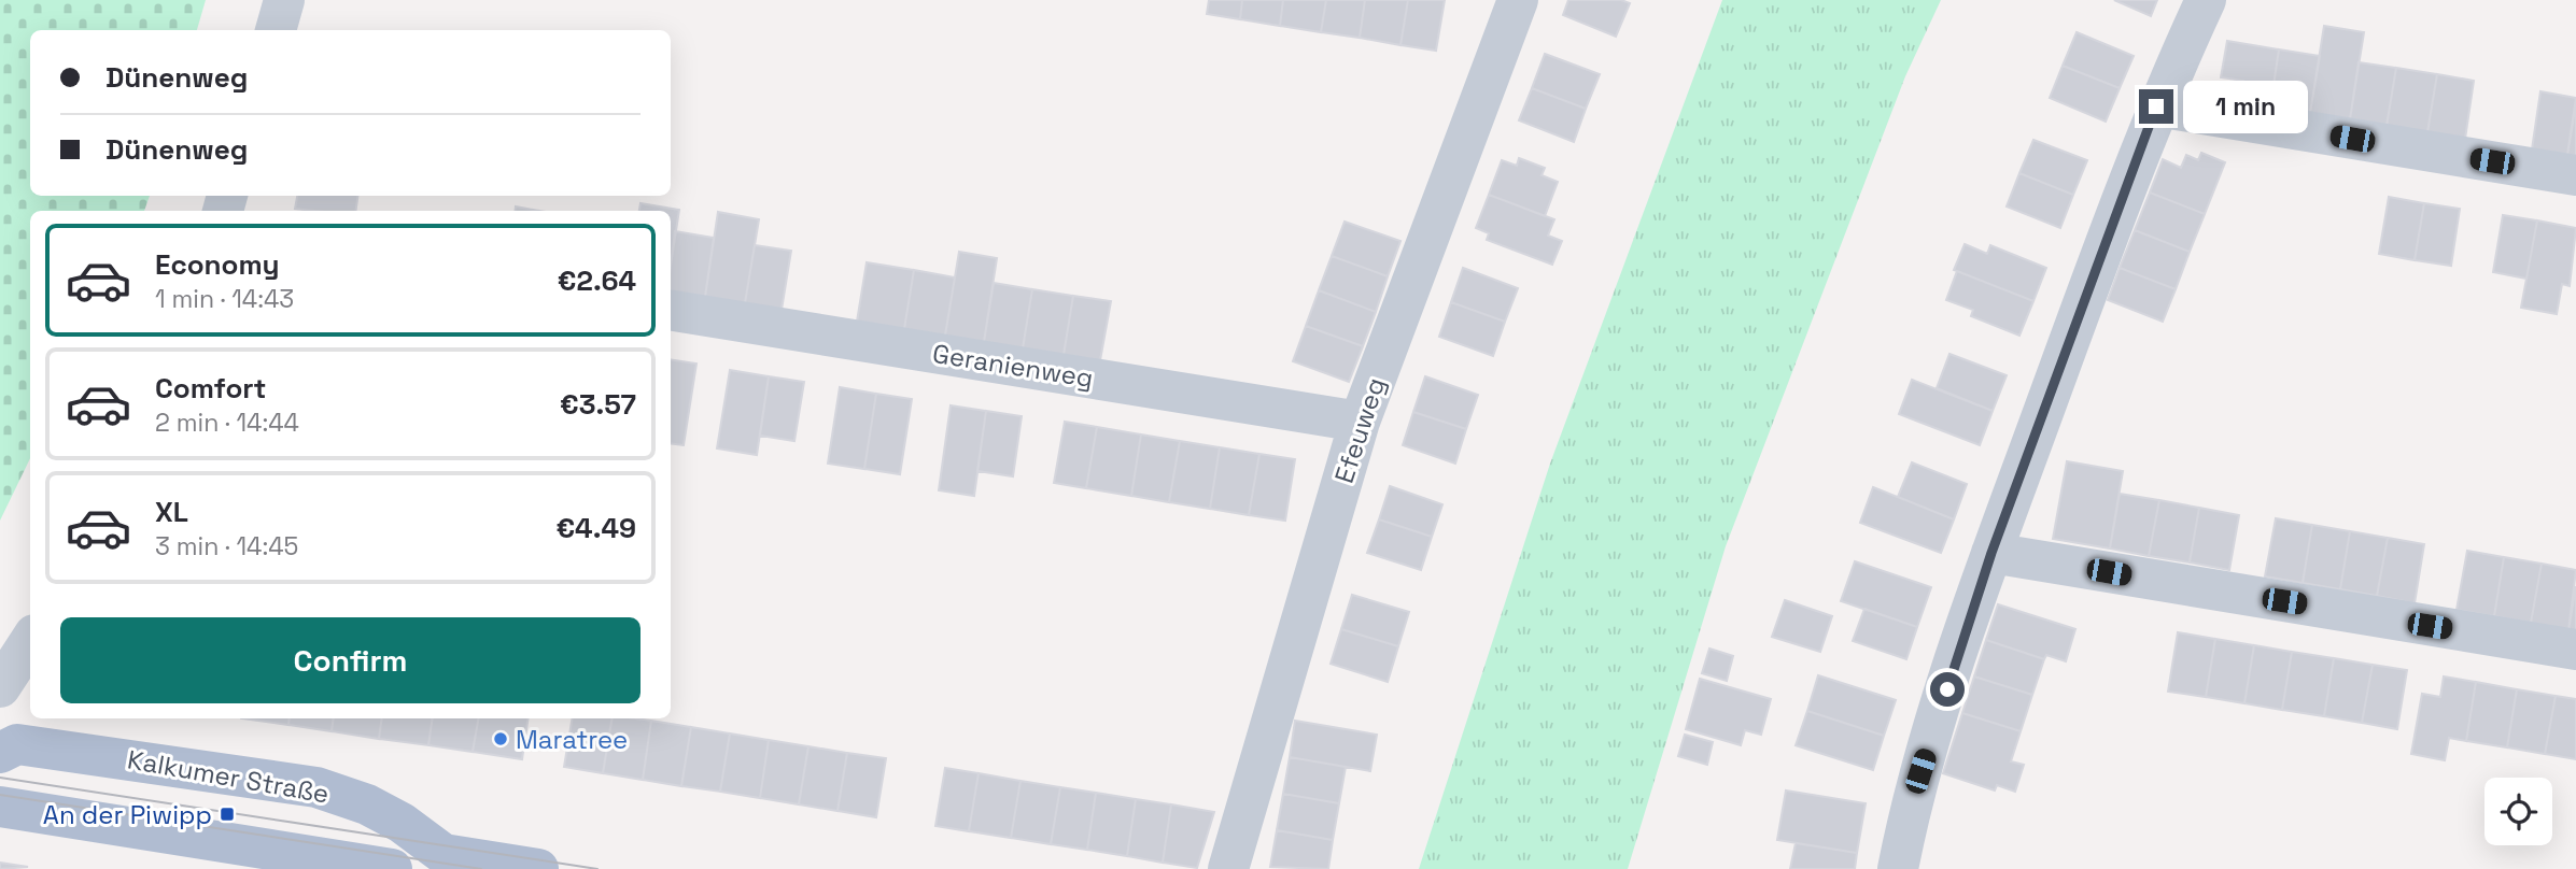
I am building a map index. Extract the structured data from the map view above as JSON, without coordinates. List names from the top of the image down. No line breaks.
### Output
{"streets":{"main road":["Kalkumer Straße"],"street":["Geranienweg","Efeuweg"]},"crossings":[["Geranienweg","Efeuweg"]],"places":{"other":["Maratree"],"transit":["An der Piwipp"]},"page":{"banner":["Dünenweg","Dünenweg"],"bubble":"1 min","list":[{"name":"Economy","note":"1 min · 14:43","value":"€2.64"},{"name":"Comfort","note":"2 min · 14:44","value":"€3.57"},{"name":"XL","note":"3 min · 14:45","value":"€4.49"}],"buttons":"Confirm"}}
